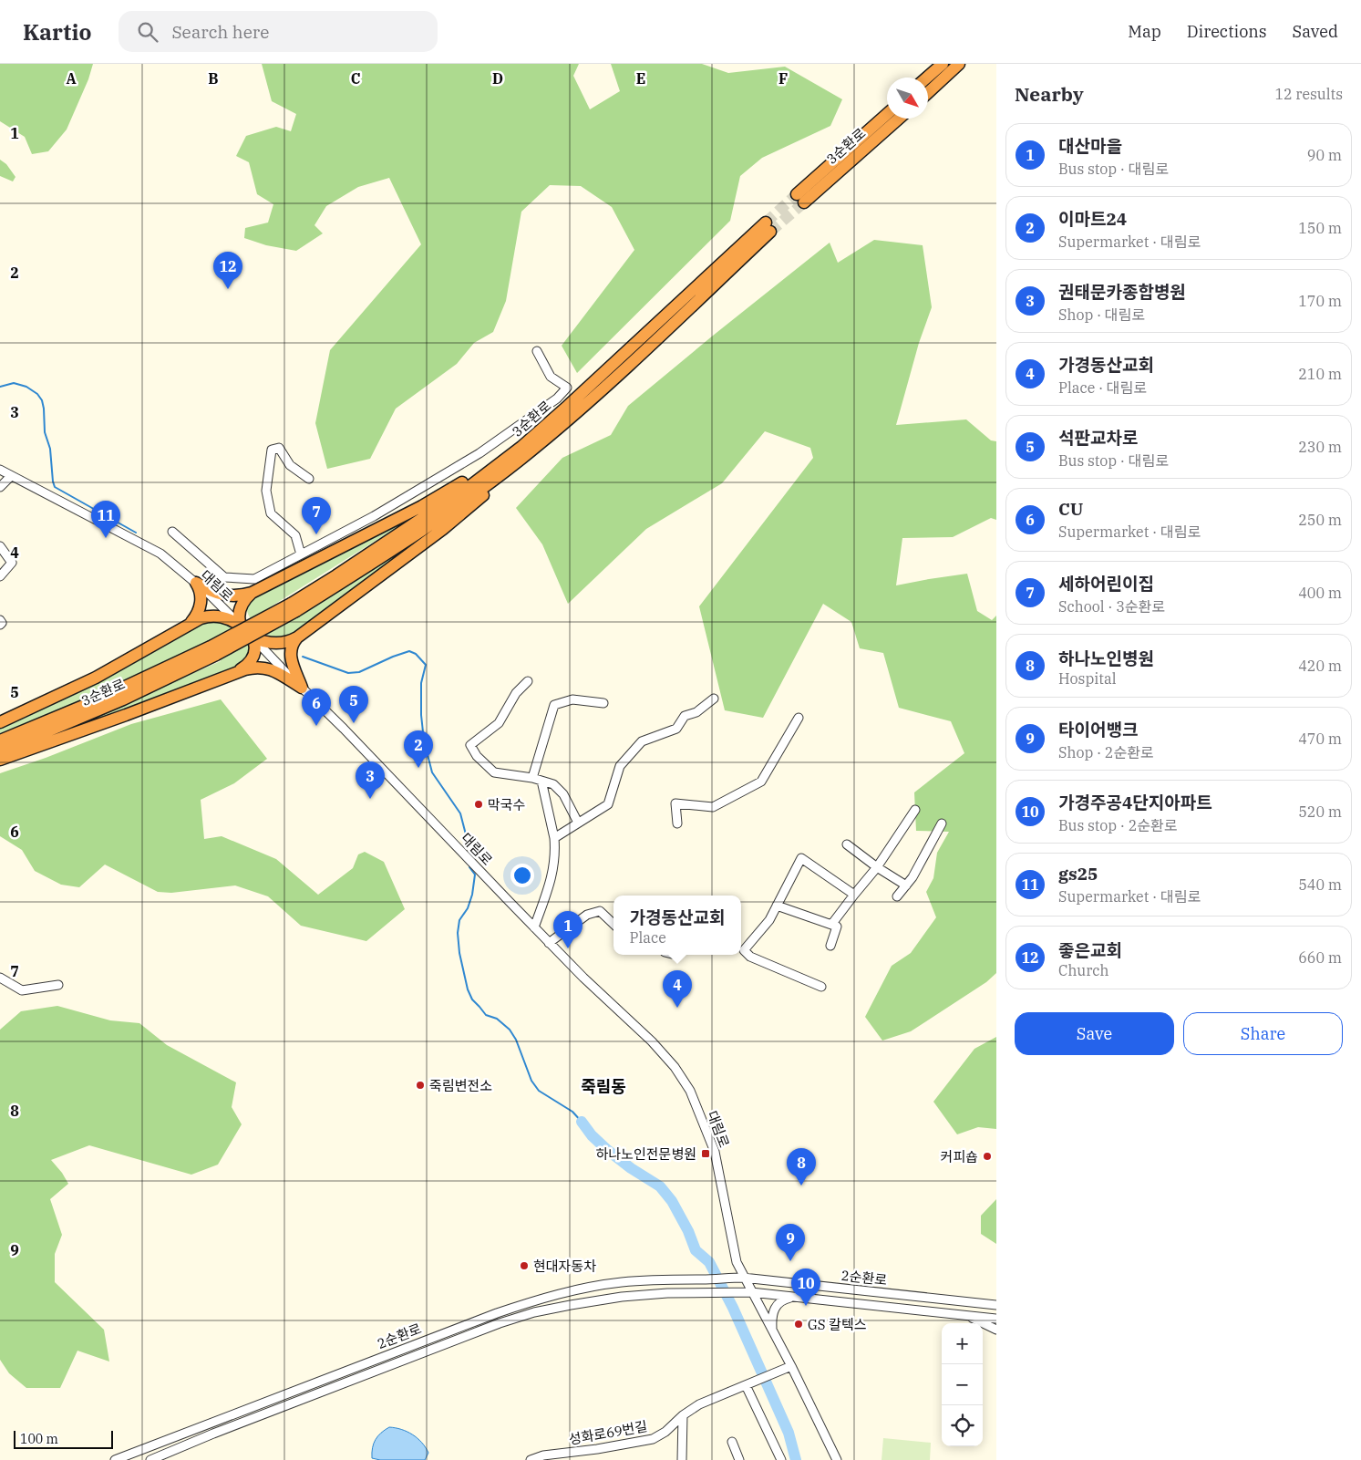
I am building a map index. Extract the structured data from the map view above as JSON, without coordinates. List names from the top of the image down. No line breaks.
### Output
{"streets":{"highway":["3순환로"],"street":["대림로","2순환로","성화로69번길"]},"crossings":[["대림로","2순환로"],["대림로","성화로69번길"]],"districts":["죽림동"],"places":{"other":["막국수","죽림변전소","커피숍","현대자동차","GS 칼텍스"],"transit":["하나노인전문병원"]},"scale_bar":"100 m","north":"bottom right","page":{"header":"Kartio","search":"Search here","nav":["Map","Directions","Saved"],"heading":["Nearby","12 results"],"list":[{"mark":"1","name":"대산마을","note":"Bus stop · 대림로","value":"90 m"},{"mark":"2","name":"이마트24","note":"Supermarket · 대림로","value":"150 m"},{"mark":"3","name":"권태문카종합병원","note":"Shop · 대림로","value":"170 m"},{"mark":"4","name":"가경동산교회","note":"Place · 대림로","value":"210 m"},{"mark":"5","name":"석판교차로","note":"Bus stop · 대림로","value":"230 m"},{"mark":"6","name":"CU","note":"Supermarket · 대림로","value":"250 m"},{"mark":"7","name":"세하어린이집","note":"School · 3순환로","value":"400 m"},{"mark":"8","name":"하나노인병원","note":"Hospital","value":"420 m"},{"mark":"9","name":"타이어뱅크","note":"Shop · 2순환로","value":"470 m"},{"mark":"10","name":"가경주공4단지아파트","note":"Bus stop · 2순환로","value":"520 m"},{"mark":"11","name":"gs25","note":"Supermarket · 대림로","value":"540 m"},{"mark":"12","name":"좋은교회","note":"Church","value":"660 m"}],"pins":["12","7","11","5","6","2","3","1","4","8","9","10"],"popup":["가경동산교회","Place"],"buttons":["Save","Share"],"map_buttons":["+","−"],"scale":"100 m"},"grid":{"columns":["A","B","C","D","E","F"],"rows":["1","2","3","4","5","6","7","8","9"]}}
